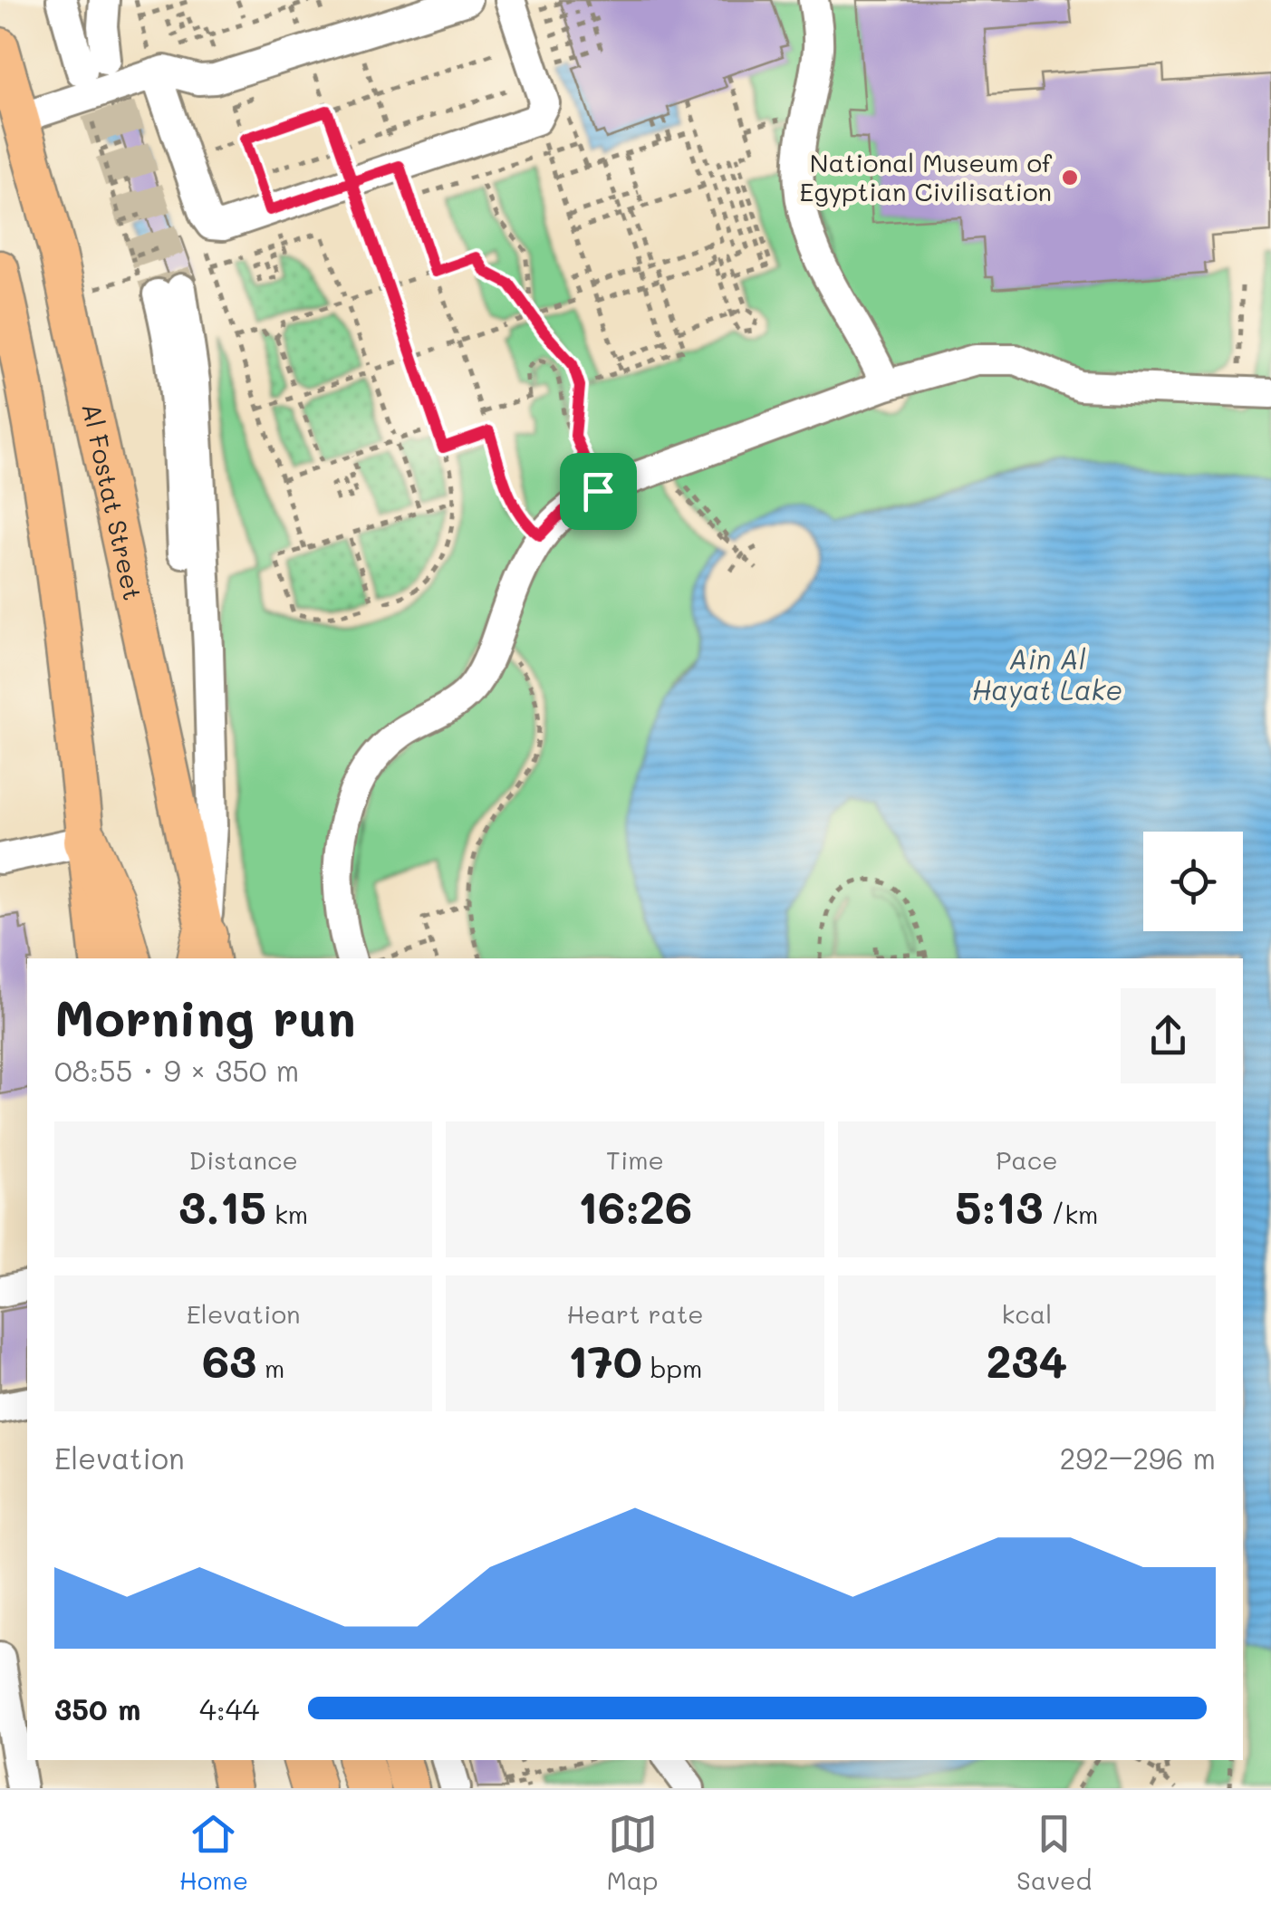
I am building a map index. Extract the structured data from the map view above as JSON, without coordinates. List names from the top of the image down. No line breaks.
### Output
{"streets":{"main road":["Al Fostat Street"]},"water":["Ain Al Hayat Lake"],"places":["National Museum of Egyptian Civilisation"],"page":{"heading":["Morning run","08:55 · 9 × 350 m"],"stats":[["Distance","3.15 km"],["Time","16:26"],["Pace","5:13 /km"],["Elevation","63 m"],["Heart rate","170 bpm"],["kcal","234"]],"chart":["Elevation","292–296 m"],"list":[{"name":"350 m","note":"4:44"}],"tabs":["Home","Map","Saved"]}}
